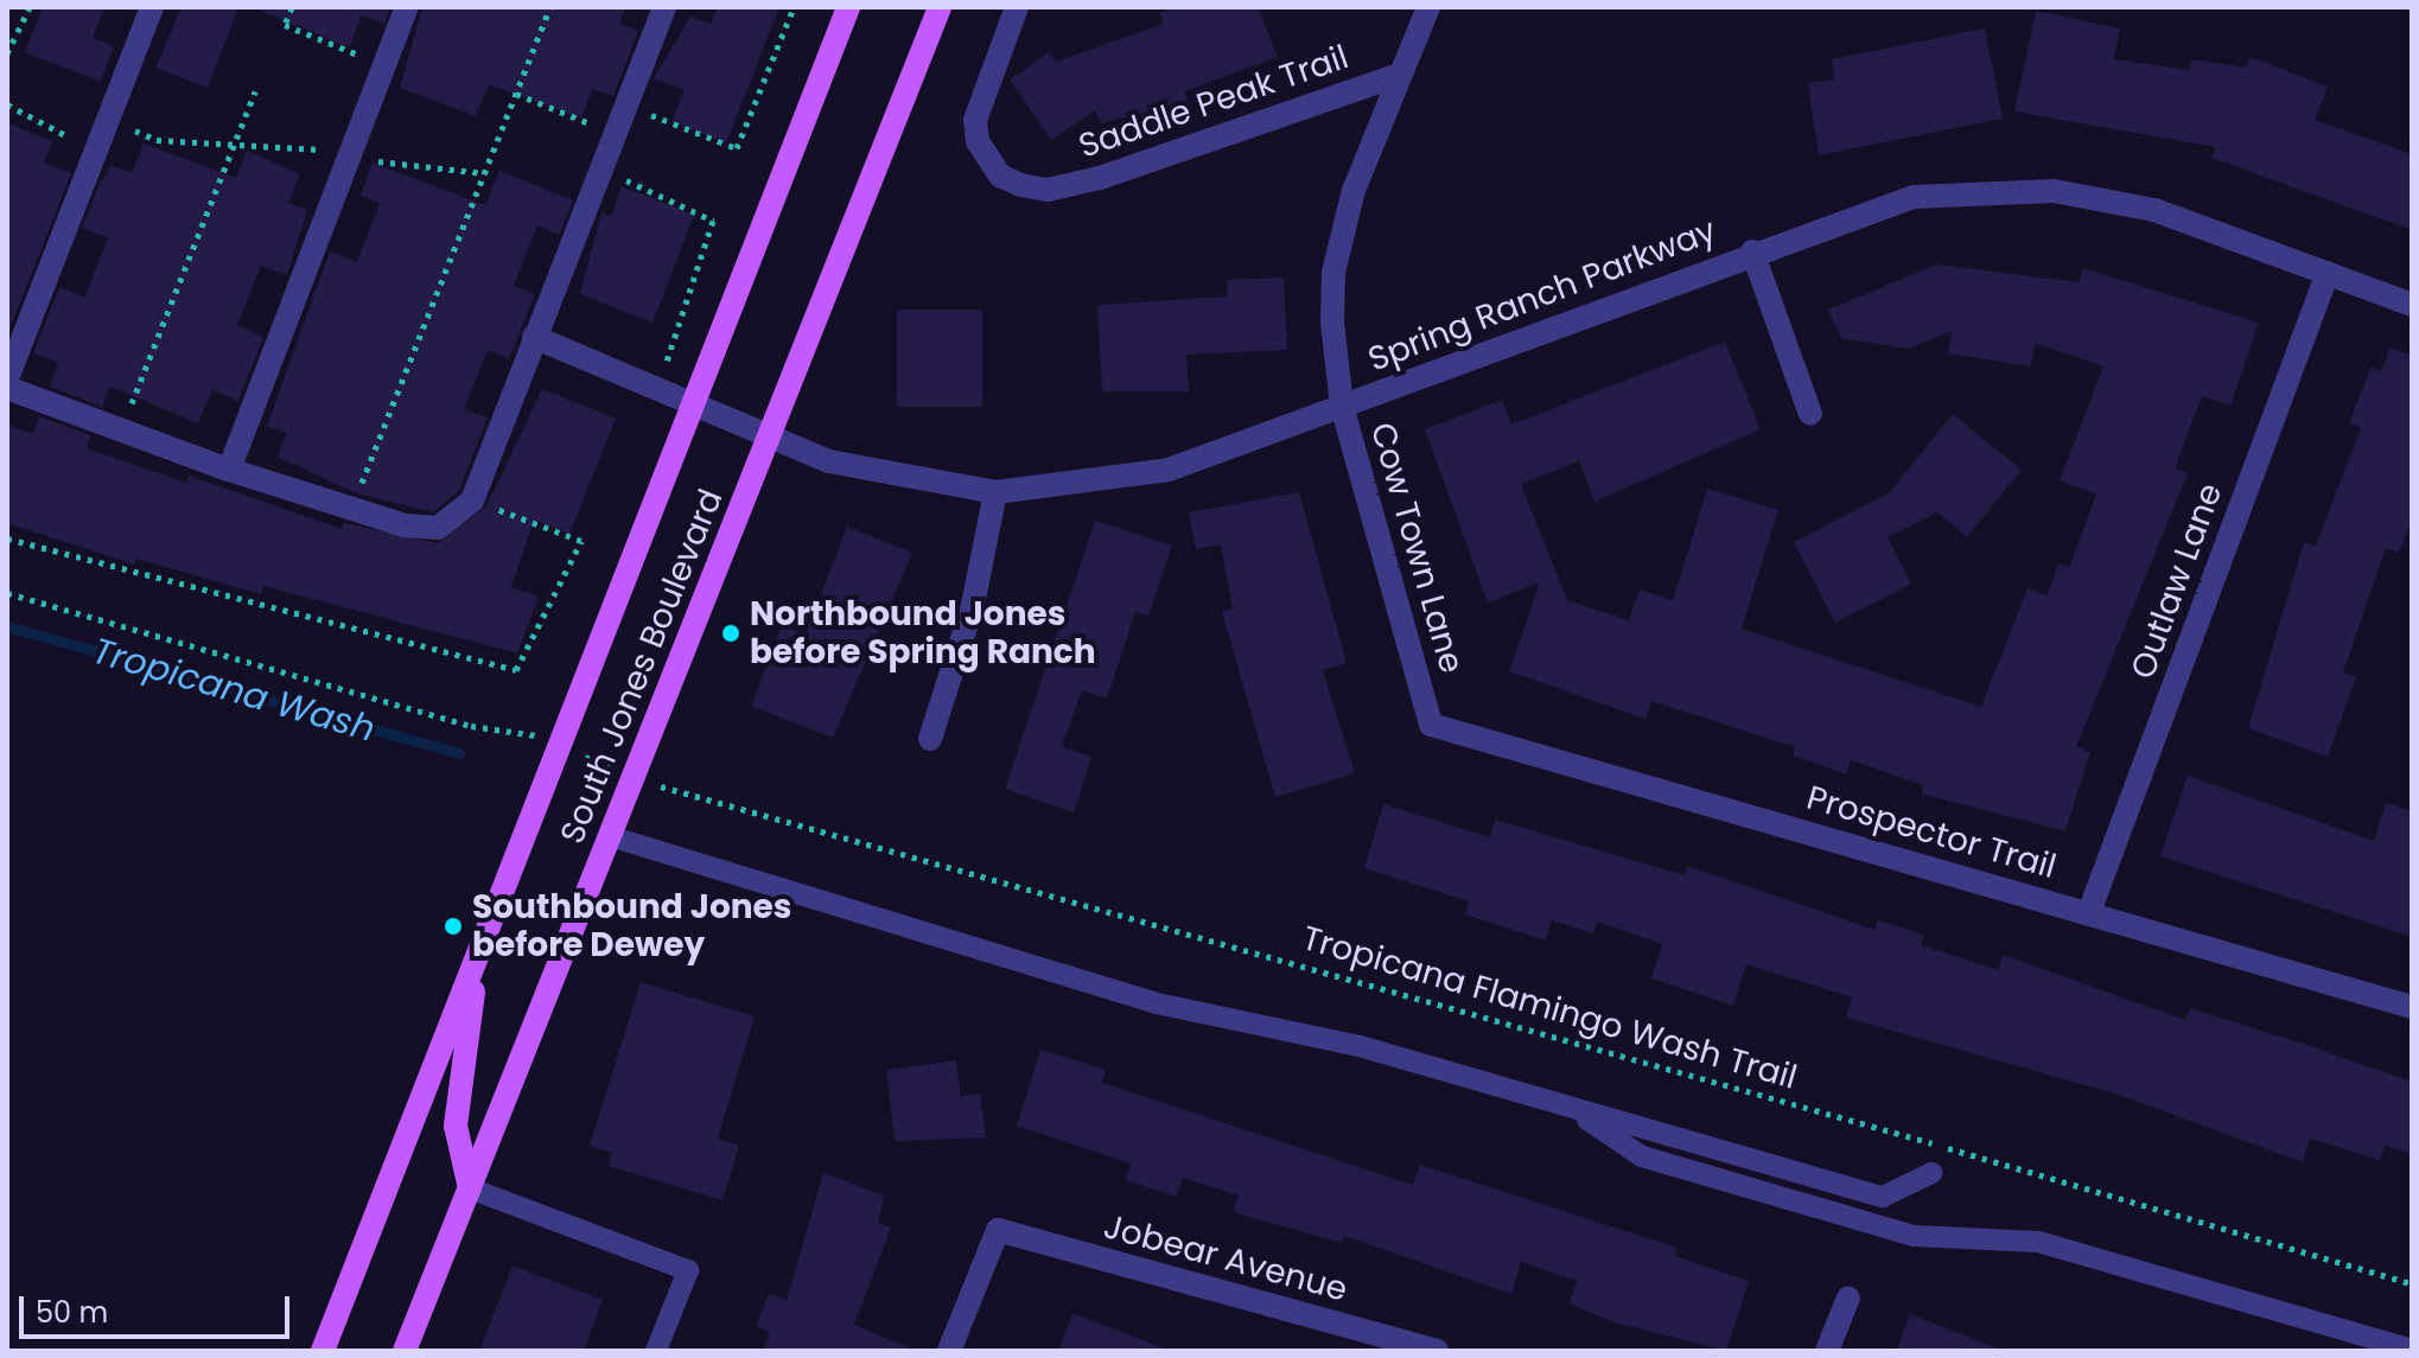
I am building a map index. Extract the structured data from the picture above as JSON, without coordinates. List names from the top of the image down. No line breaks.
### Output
{"streets":{"main road":["South Jones Boulevard"],"street":["Saddle Peak Trail","Spring Ranch Parkway","Cow Town Lane","Outlaw Lane","Prospector Trail","Jobear Avenue"],"path":["Tropicana Flamingo Wash Trail"]},"crossings":[["Saddle Peak Trail","Cow Town Lane"],["Spring Ranch Parkway","Cow Town Lane"],["Spring Ranch Parkway","Outlaw Lane"],["Spring Ranch Parkway","South Jones Boulevard"],["Cow Town Lane","Prospector Trail"],["Outlaw Lane","Prospector Trail"]],"water":["Tropicana Wash"],"places":["Northbound Jones before Spring Ranch","Southbound Jones before Dewey"],"scale_bar":"50 m"}
